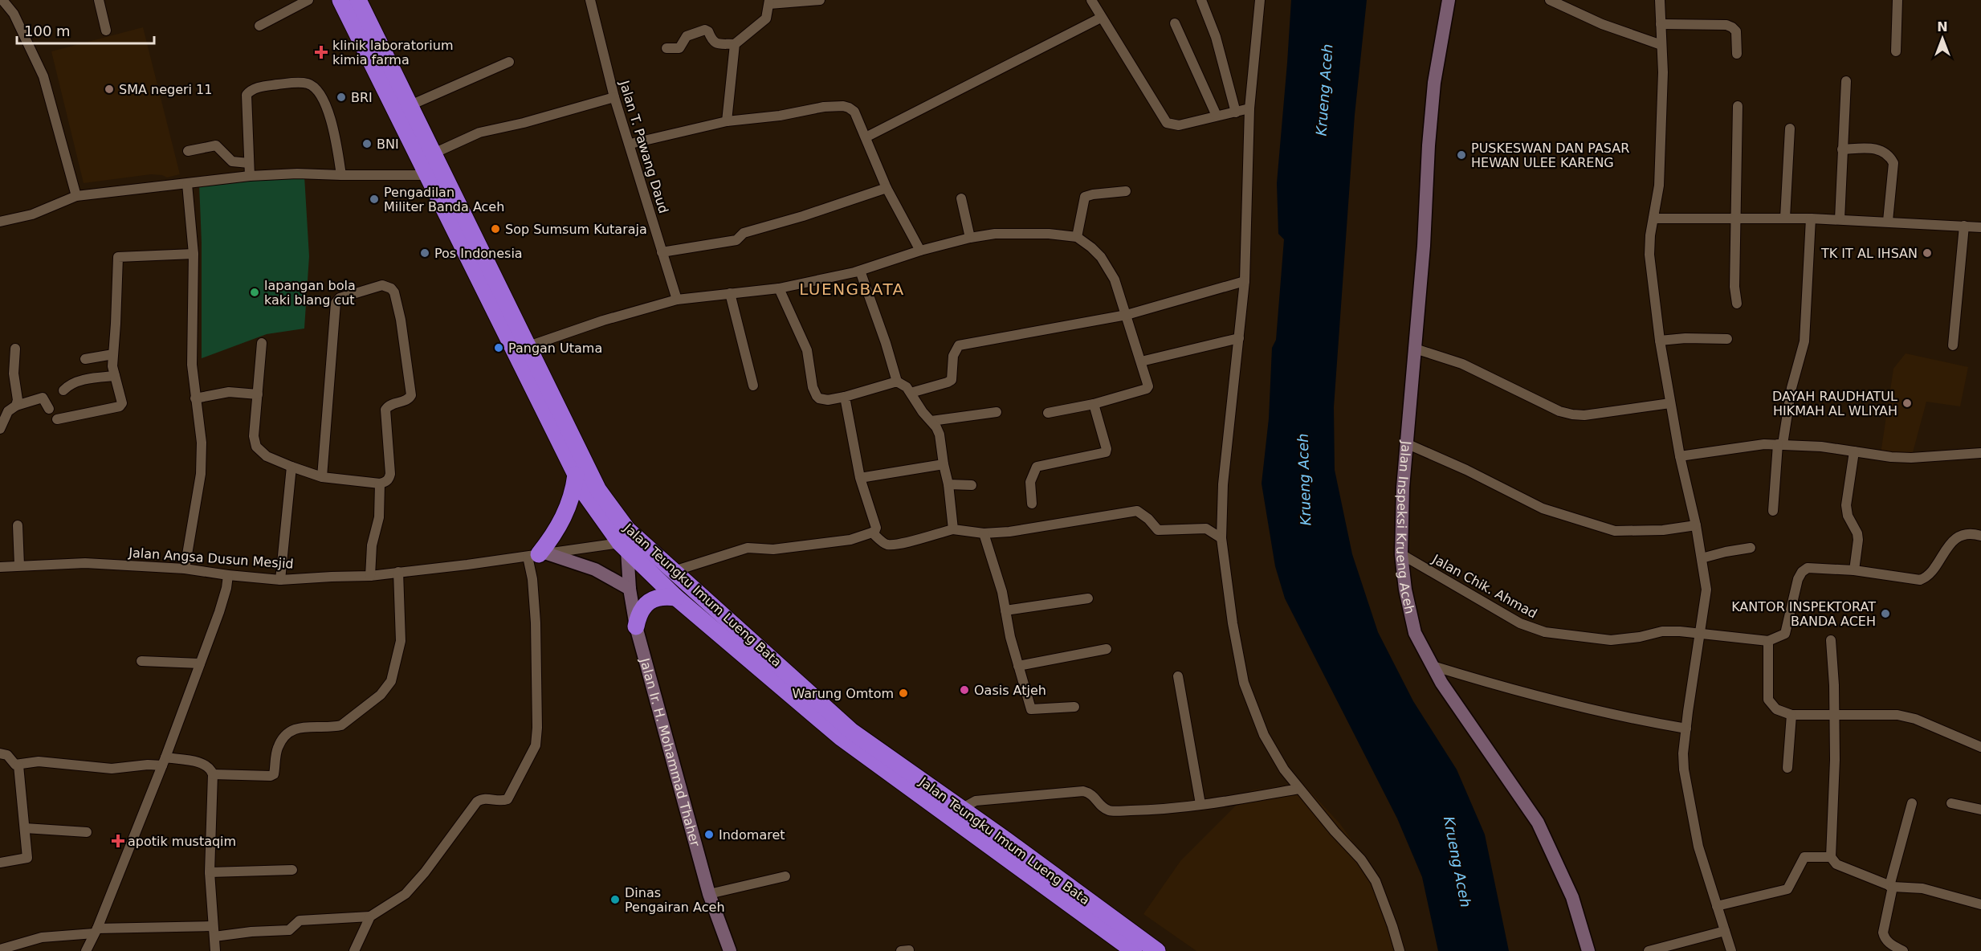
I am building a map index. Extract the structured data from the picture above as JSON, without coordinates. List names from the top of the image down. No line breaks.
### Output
{"streets":{"highway":["Jalan Teungku Imum Lueng Bata"],"street":["Jalan T. Pawang Daud","Jalan Inspeksi Krueng Aceh","Jalan Angsa Dusun Mesjid","Jalan Chik. Ahmad","Jalan Ir. H. Mohammad Thaher"]},"crossings":[["Jalan Inspeksi Krueng Aceh","Jalan Chik. Ahmad"],["Jalan Angsa Dusun Mesjid","Jalan Teungku Imum Lueng Bata"],["Jalan Angsa Dusun Mesjid","Jalan Ir. H. Mohammad Thaher"],["Jalan Teungku Imum Lueng Bata","Jalan Ir. H. Mohammad Thaher"]],"districts":["LUENGBATA"],"water":["Krueng Aceh"],"places":{"health":["klinik laboratorium kimia farma","apotik mustaqim"],"other":["SMA negeri 11","BRI","BNI","PUSKESWAN DAN PASAR HEWAN ULEE KARENG","Pengadilan Militer Banda Aceh","Sop Sumsum Kutaraja","Pos Indonesia","TK IT AL IHSAN","lapangan bola kaki blang cut","Pangan Utama","DAYAH RAUDHATUL HIKMAH AL WLIYAH","KANTOR INSPEKTORAT BANDA ACEH","Oasis Atjeh","Warung Omtom","Indomaret","Dinas Pengairan Aceh"]},"scale_bar":"100 m","north":"top"}
